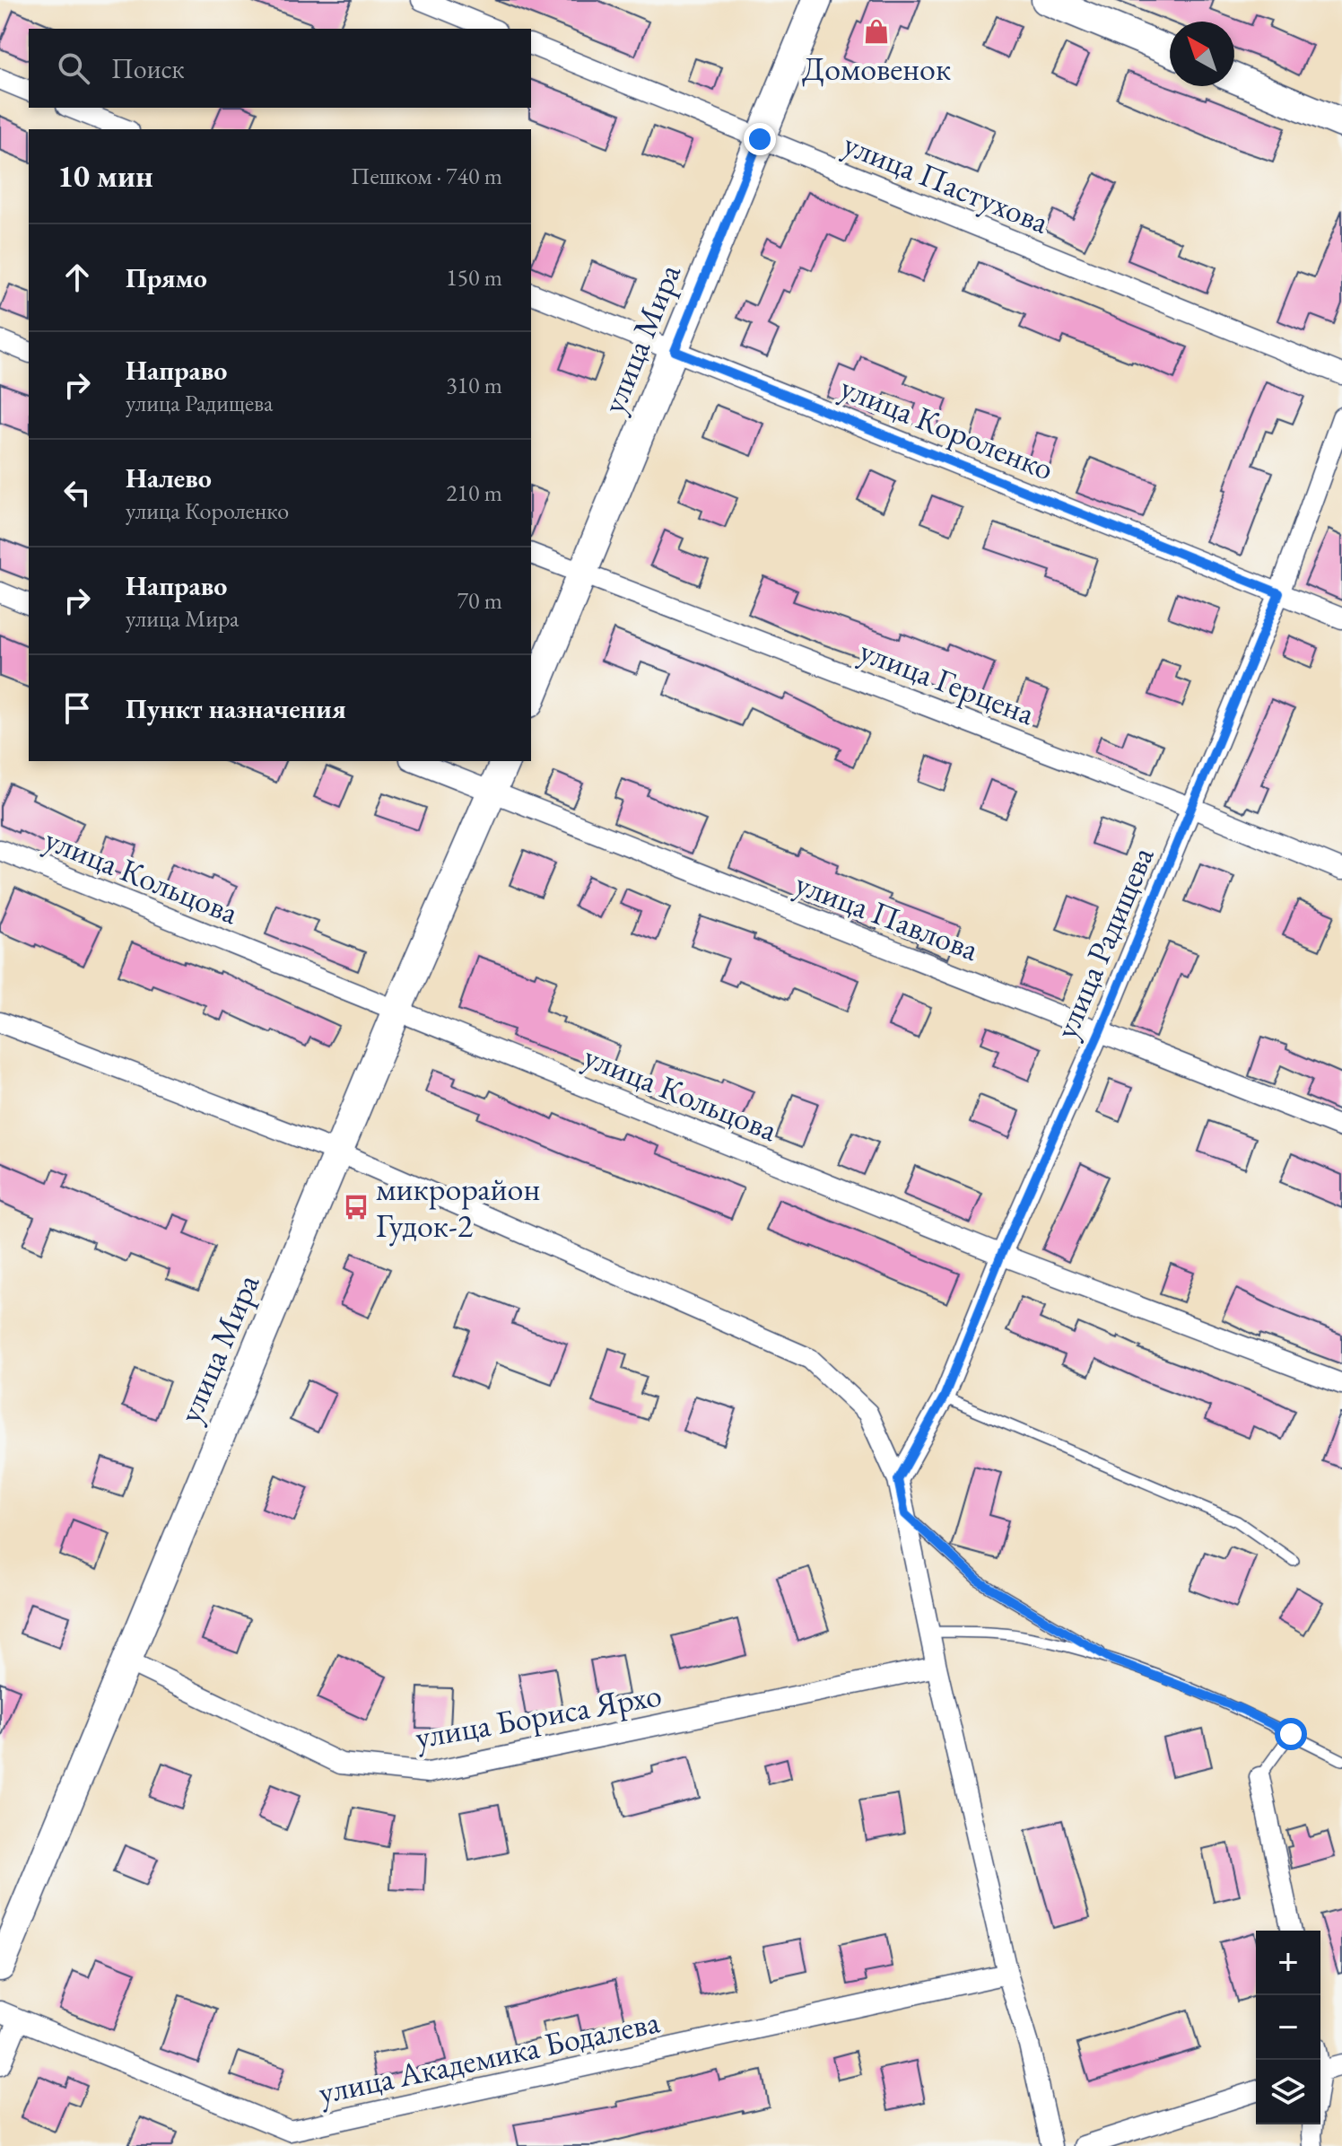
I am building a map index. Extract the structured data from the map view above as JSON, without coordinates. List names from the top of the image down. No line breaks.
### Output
{"streets":{"main road":["улица Мира"],"street":["улица Пастухова","улица Короленко","улица Герцена","улица Кольцова","улица Павлова","улица Радищева","улица Бориса Ярхо","улица Академика Бодалева"]},"crossings":[["улица Пастухова","улица Мира"],["улица Мира","улица Короленко"],["улица Мира","улица Герцена"],["улица Мира","улица Кольцова"],["улица Мира","улица Павлова"],["улица Мира","улица Бориса Ярхо"],["улица Короленко","улица Радищева"],["улица Герцена","улица Радищева"],["улица Кольцова","улица Радищева"],["улица Павлова","улица Радищева"]],"places":{"shop":["Домовенок"],"bus stop":["микрорайон Гудок-2"]},"north":"top left","page":{"search":"Поиск","heading":["10 мин","Пешком · 740 m"],"list":[["Прямо","150 m"],["Направо","улица Радищева","310 m"],["Налево","улица Короленко","210 m"],["Направо","улица Мира","70 m"],"Пункт назначения"],"map_buttons":["+","−"]}}
